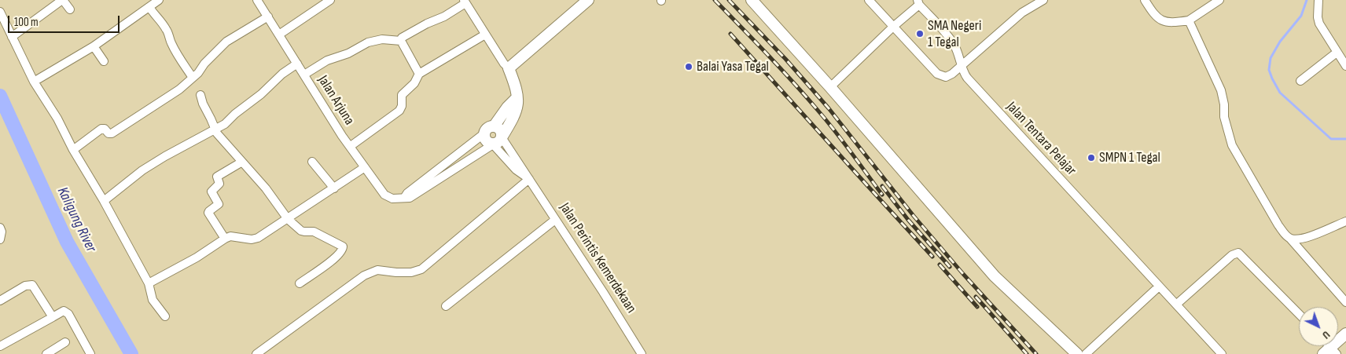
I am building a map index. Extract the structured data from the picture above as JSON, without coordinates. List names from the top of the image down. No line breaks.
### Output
{"streets":{"street":["Jalan Arjuna","Jalan Tentara Pelajar","Jalan Perintis Kemerdekaan"]},"water":["Kaligung River"],"places":["SMA Negeri 1 Tegal","Balai Yasa Tegal","SMPN 1 Tegal"],"scale_bar":"100 m","north":"bottom right"}
